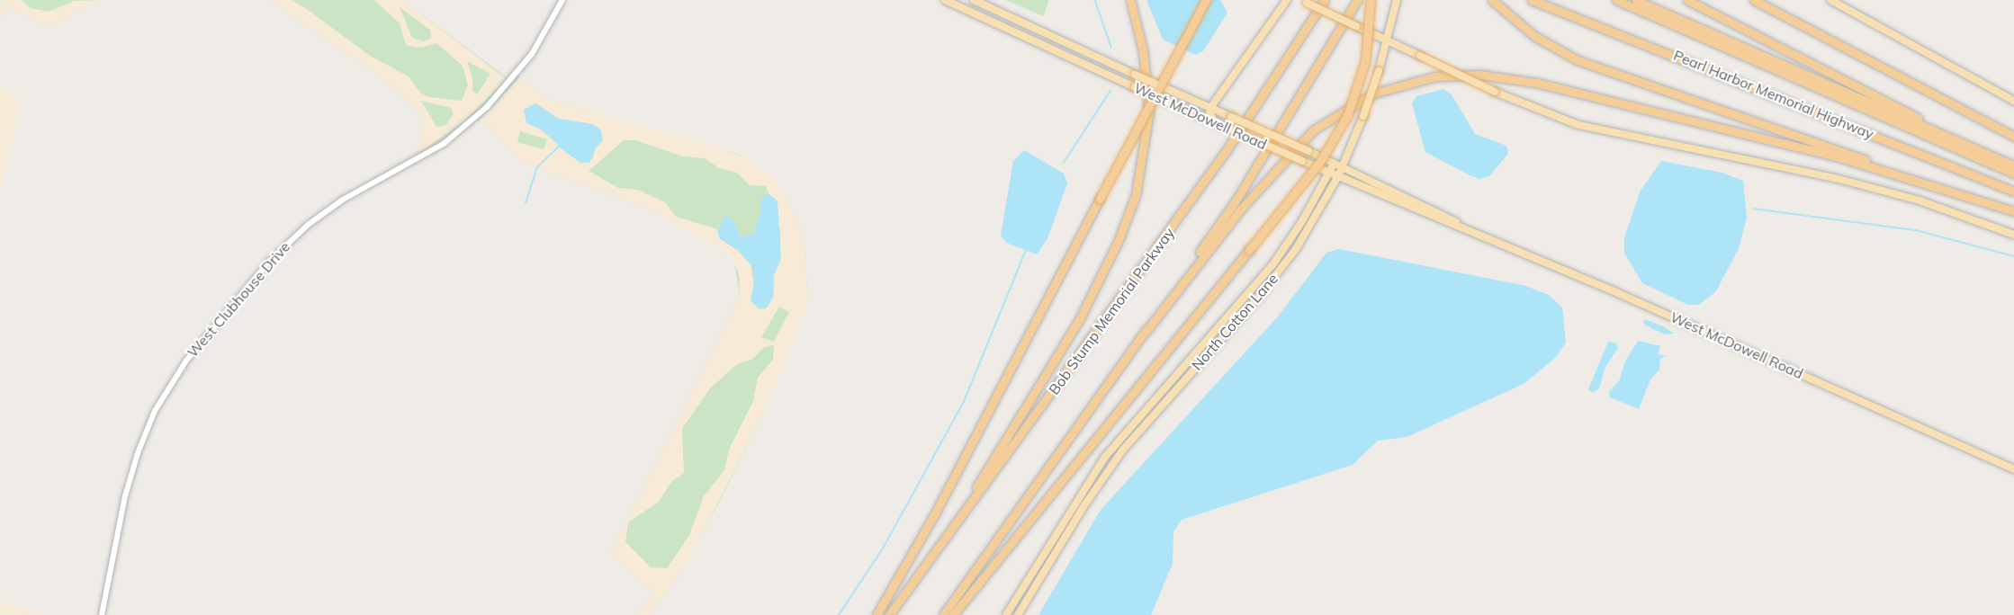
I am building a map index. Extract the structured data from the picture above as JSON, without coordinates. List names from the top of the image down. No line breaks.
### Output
{"streets":{"highway":["Pearl Harbor Memorial Highway","Bob Stump Memorial Parkway"],"main road":["West McDowell Road","North Cotton Lane"],"street":["West Clubhouse Drive"]},"crossings":[["West McDowell Road","North Cotton Lane"]]}
